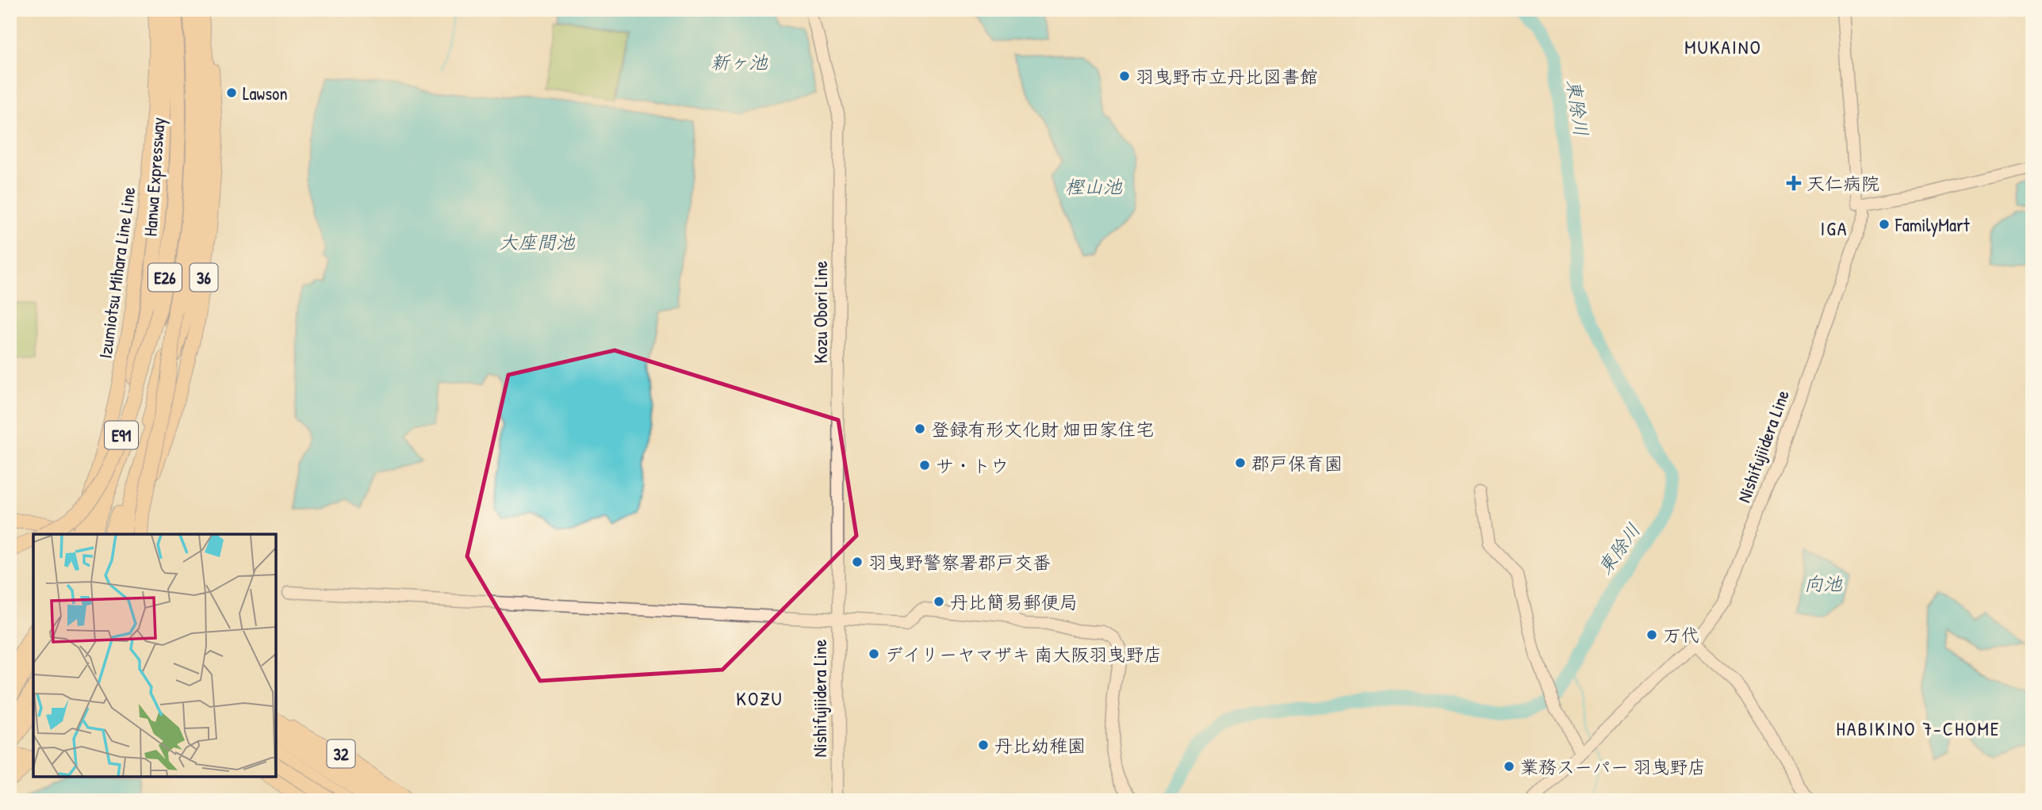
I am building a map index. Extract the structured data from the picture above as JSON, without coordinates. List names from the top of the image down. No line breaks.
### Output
{"streets":{"highway":["Hanwa Expressway","E26","E91"],"main road":["Izumiotsu Mihara Line Line","36","Kozu Obori Line","Nishifujiidera Line","32"]},"crossings":[["Hanwa Expressway","E91"],["Kozu Obori Line","Nishifujiidera Line"]],"districts":["MUKAINO","IGA","KOZU","HABIKINO 7-CHOME"],"water":["新ヶ池","東除川","樫山池","大座間池","向池"],"places":{"other":["羽曳野市立丹比図書館","Lawson","FamilyMart","登録有形文化財 畑田家住宅","郡戸保育園","サ・トウ","羽曳野警察署郡戸交番","丹比簡易郵便局","万代","デイリーヤマザキ 南大阪羽曳野店","丹比幼稚園","業務スーパー 羽曳野店"],"health":["天仁病院"]}}
